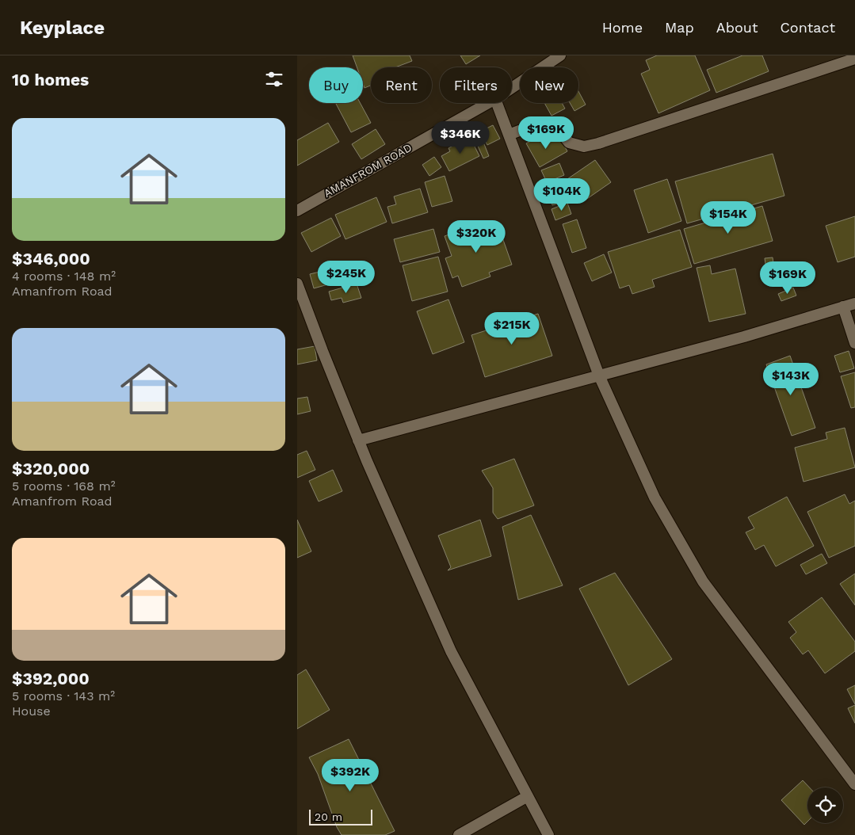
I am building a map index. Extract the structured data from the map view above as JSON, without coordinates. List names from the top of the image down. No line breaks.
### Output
{"streets":{"street":["AMANFROM ROAD"]},"scale_bar":"20 m","page":{"header":"Keyplace","nav":["Home","Map","About","Contact"],"heading":"10 homes","chip":["Buy","Rent","Filters","New"],"list":[{"name":"$346,000","note":"4 rooms · 148 m² · Amanfrom Road"},{"name":"$320,000","note":"5 rooms · 168 m² · Amanfrom Road"},{"name":"$392,000","note":"5 rooms · 143 m² · House"}],"price":["$169K","$346K","$104K","$154K","$320K","$245K","$169K","$215K","$143K","$392K"],"scale":"20 m"}}
